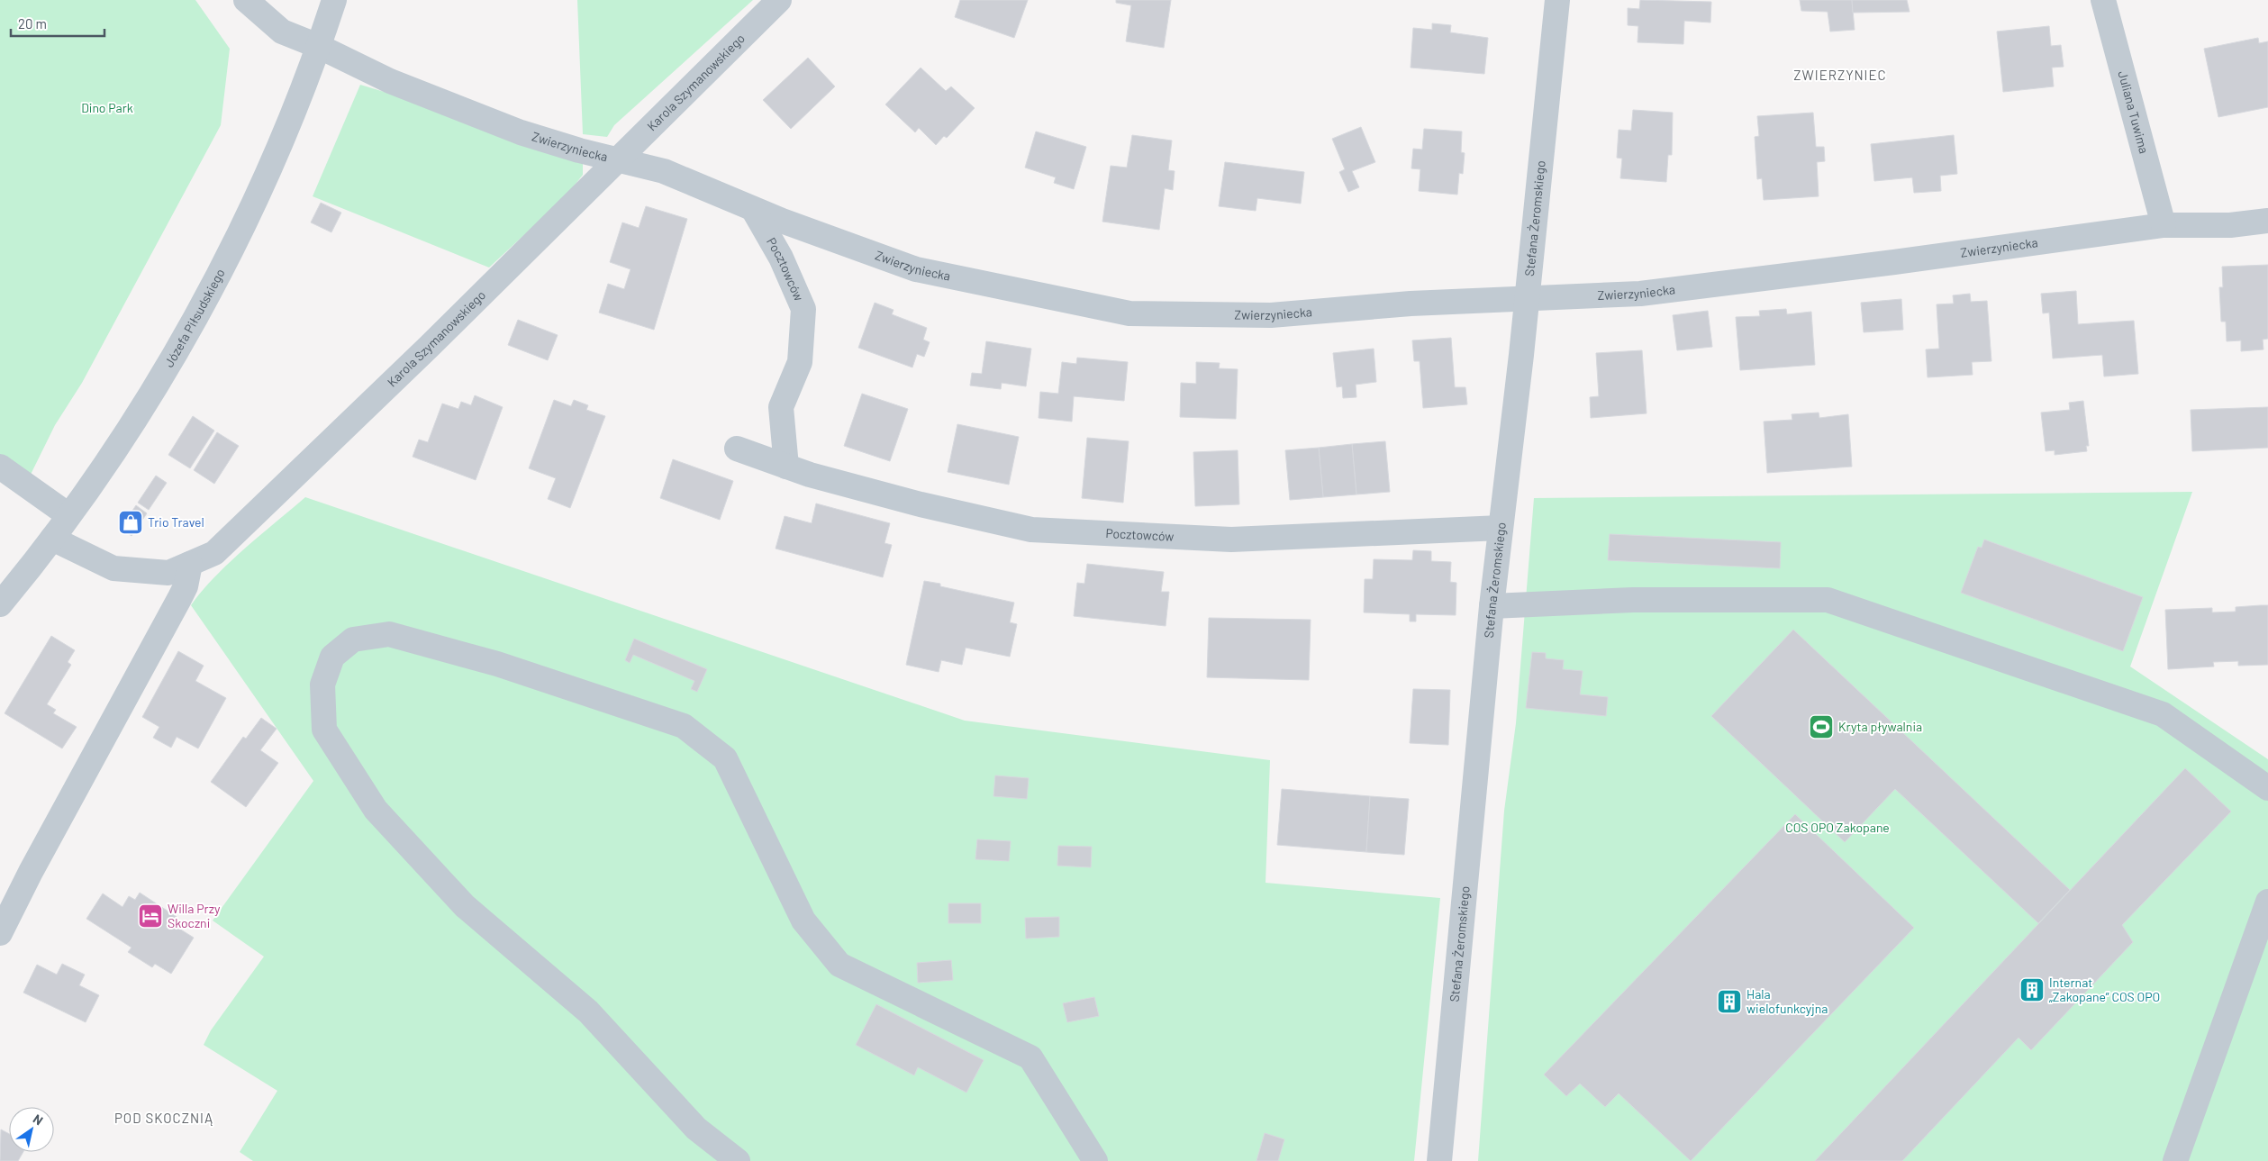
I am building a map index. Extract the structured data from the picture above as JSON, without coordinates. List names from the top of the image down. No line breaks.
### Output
{"streets":{"street":["Karola Szymanowskiego","Juliana Tuwima","Zwierzyniecka","Stefana Żeromskiego","Pocztowców","Józefa Piłsudskiego"]},"crossings":[["Karola Szymanowskiego","Zwierzyniecka"],["Karola Szymanowskiego","Józefa Piłsudskiego"],["Juliana Tuwima","Zwierzyniecka"],["Zwierzyniecka","Stefana Żeromskiego"],["Zwierzyniecka","Pocztowców"],["Zwierzyniecka","Józefa Piłsudskiego"],["Stefana Żeromskiego","Pocztowców"]],"districts":["ZWIERZYNIEC","POD SKOCZNIĄ"],"parks":["Dino Park","COS OPO Zakopane"],"places":{"shop":["Trio Travel"],"sports":["Kryta pływalnia"],"hotel":["Willa Przy Skoczni"],"building":["Internat „Zakopane” COS OPO","Hala wielofunkcyjna"]},"scale_bar":"20 m","north":"top right"}
